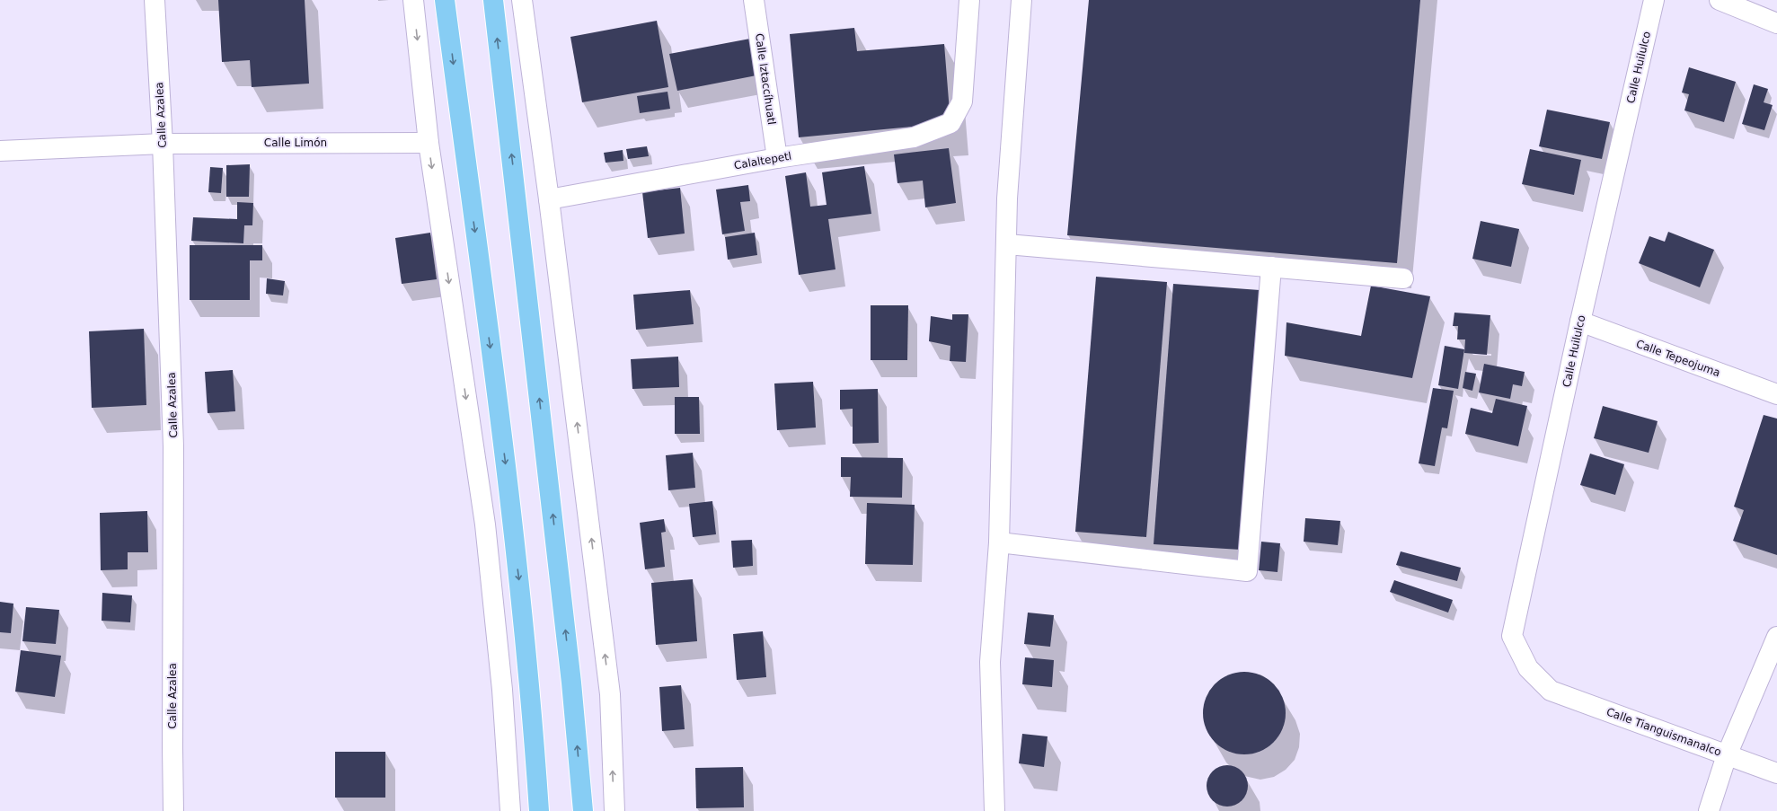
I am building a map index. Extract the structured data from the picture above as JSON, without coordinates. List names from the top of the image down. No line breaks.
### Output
{"streets":{"street":["Calle Huilulco","Calle Iztaccíhuatl","Calle Azalea","Calle Limón","Calaltepetl","Calle Tepeojuma","Calle Tianguismanalco"]},"crossings":[["Calle Huilulco","Calle Tepeojuma"],["Calle Huilulco","Calle Tianguismanalco"],["Calle Iztaccíhuatl","Calaltepetl"],["Calle Azalea","Calle Limón"]]}
